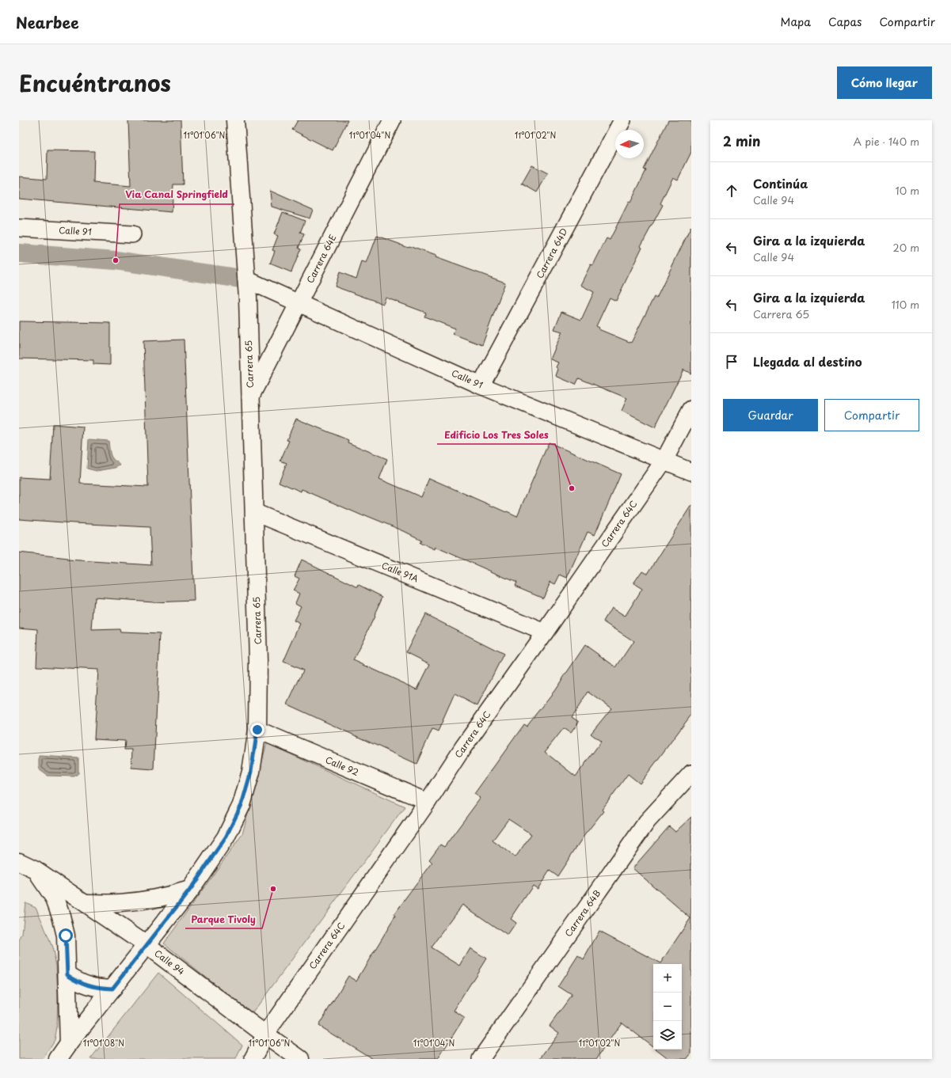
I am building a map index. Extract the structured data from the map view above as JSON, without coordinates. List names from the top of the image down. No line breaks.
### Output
{"streets":{"street":["Calle 91","Carrera 64D","Carrera 64E","Carrera 65","Carrera 64C","Calle 91A","Calle 92","Carrera 64B","Calle 94"]},"crossings":[["Calle 91","Carrera 64D"],["Calle 91","Carrera 64E"],["Calle 91","Carrera 65"],["Calle 91","Carrera 64C"],["Carrera 64E","Carrera 65"],["Carrera 65","Calle 91A"],["Carrera 65","Calle 92"],["Carrera 65","Calle 94"],["Carrera 64C","Calle 91A"],["Carrera 64C","Calle 92"],["Carrera 64C","Calle 94"]],"places":["Via Canal Springfield","Edificio Los Tres Soles","Parque Tivoly"],"north":"left","page":{"header":"Nearbee","nav":["Mapa","Capas","Compartir"],"title":"Encuéntranos","buttons":["Cómo llegar",["Guardar","Compartir"]],"heading":["2 min","A pie · 140 m"],"list":[["Continúa","Calle 94","10 m"],["Gira a la izquierda","Calle 94","20 m"],["Gira a la izquierda","Carrera 65","110 m"],"Llegada al destino"],"map_buttons":["+","−"]},"coordinates":["11°01'06\"N","11°01'04\"N","11°01'02\"N","11°01'08\"N"]}
